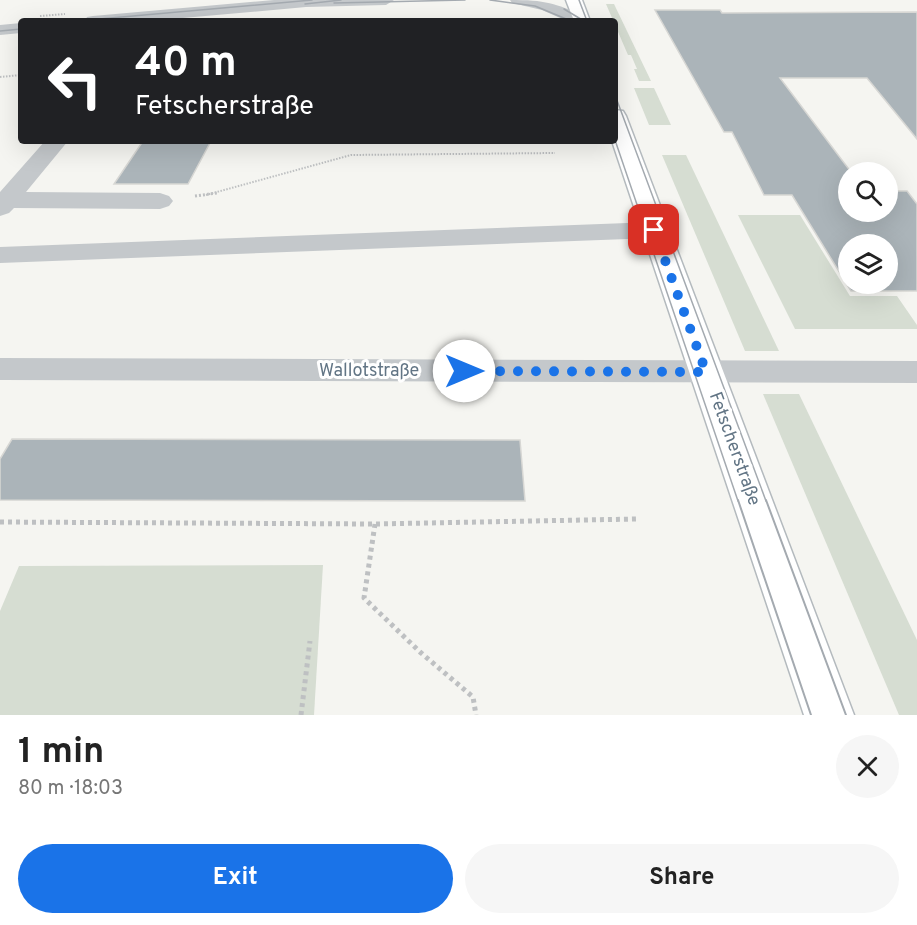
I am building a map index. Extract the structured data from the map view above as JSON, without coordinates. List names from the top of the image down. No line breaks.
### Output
{"streets":{"main road":["Fetscherstraße"],"street":["Wallotstraße"]},"crossings":[["Wallotstraße","Fetscherstraße"]],"page":{"turn":["40 m","Fetscherstraße"],"heading":["1 min","80 m · 18:03"],"buttons":["Exit","Share"]}}
